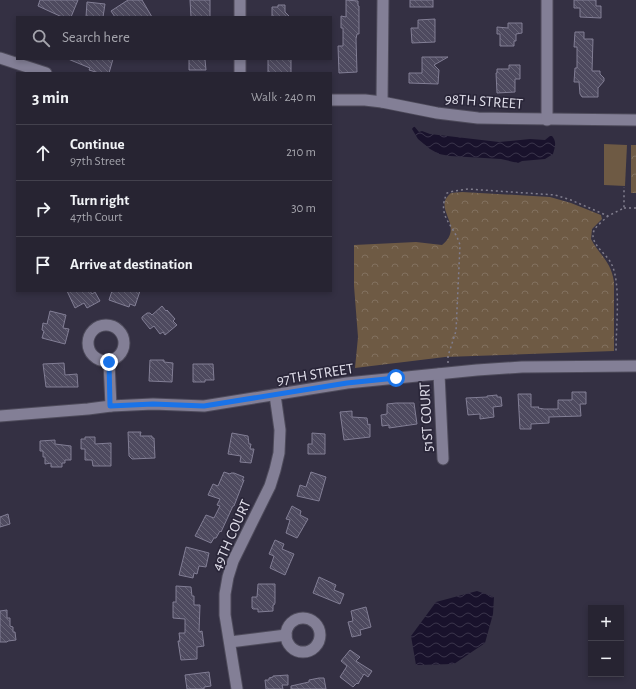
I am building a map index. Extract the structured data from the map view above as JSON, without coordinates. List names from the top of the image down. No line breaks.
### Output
{"streets":{"street":["98TH STREET","97TH STREET","51ST COURT","49TH COURT"]},"crossings":[["97TH STREET","51ST COURT"],["97TH STREET","49TH COURT"]],"page":{"search":"Search here","heading":["3 min","Walk · 240 m"],"list":[["Continue","97th Street","210 m"],["Turn right","47th Court","30 m"],"Arrive at destination"],"map_buttons":["+","−"]}}
